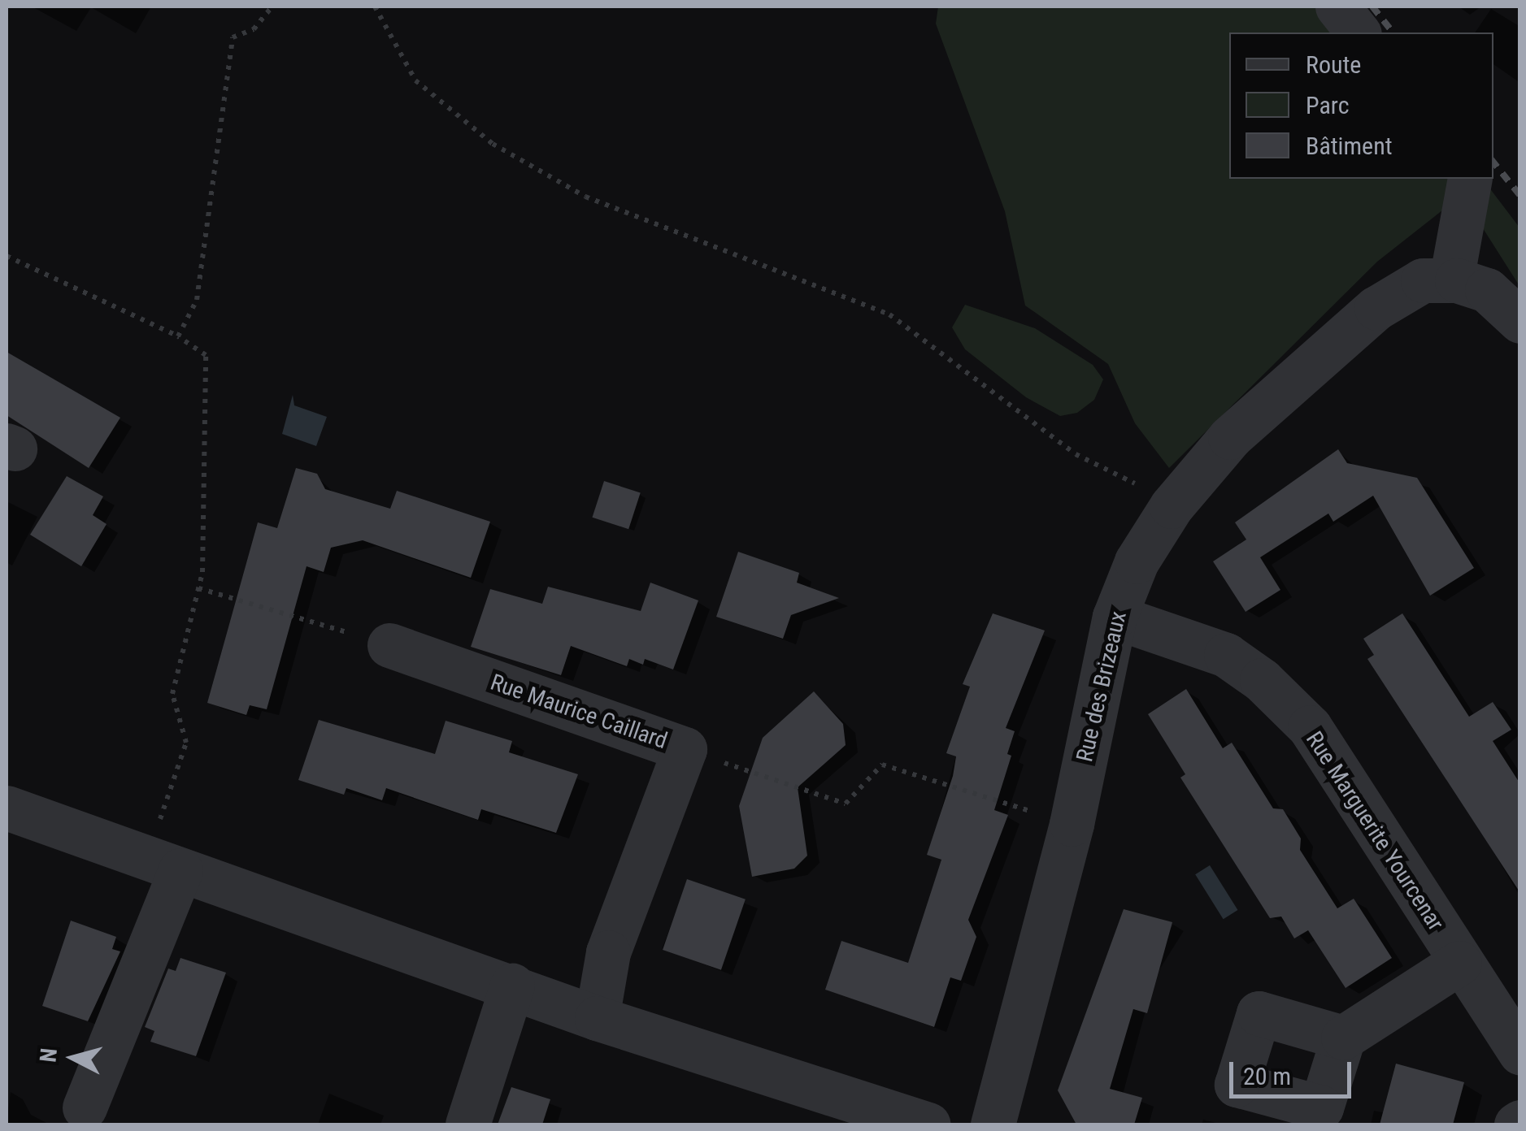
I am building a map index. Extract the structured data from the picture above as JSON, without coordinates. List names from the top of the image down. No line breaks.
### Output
{"streets":{"street":["Rue des Brizeaux","Rue Maurice Caillard","Rue Marguerite Yourcenar"]},"crossings":[["Rue des Brizeaux","Rue Marguerite Yourcenar"]],"legend":["Route","Parc","Bâtiment"],"scale_bar":"20 m","north":"left"}
